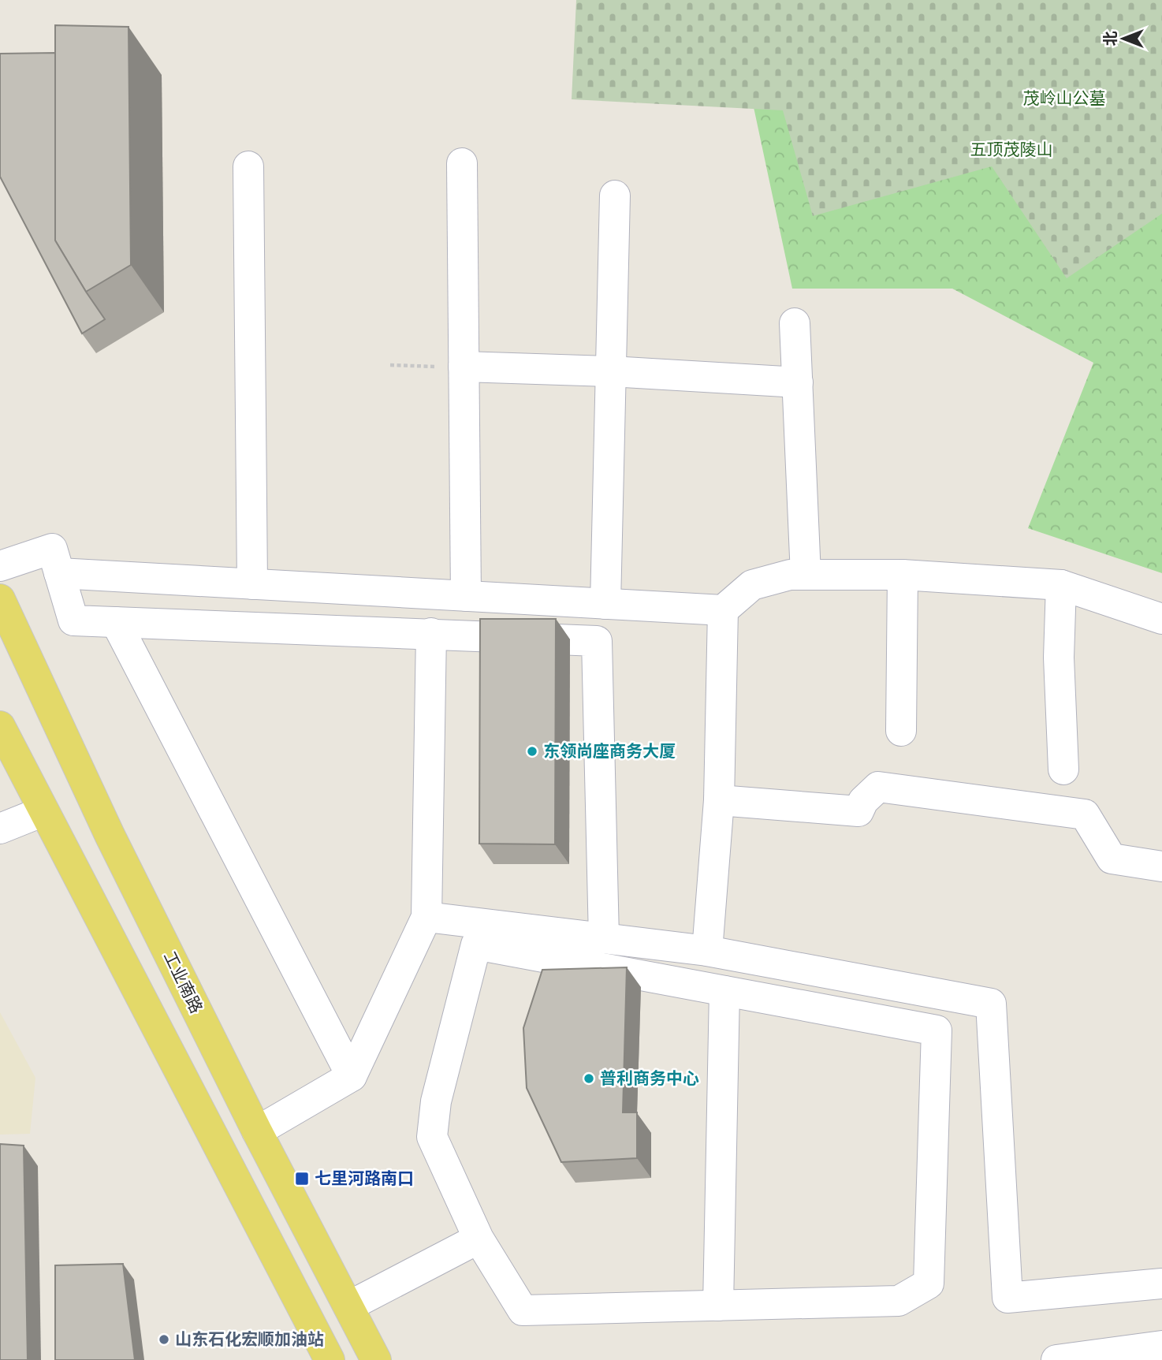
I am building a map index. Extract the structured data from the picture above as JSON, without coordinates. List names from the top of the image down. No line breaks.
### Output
{"streets":{"main road":["工业南路"]},"parks":["茂岭山公墓","五顶茂陵山"],"places":{"other":["东领尚座商务大厦","普利商务中心","山东石化宏顺加油站"],"transit":["七里河路南口"]},"north":"left"}
